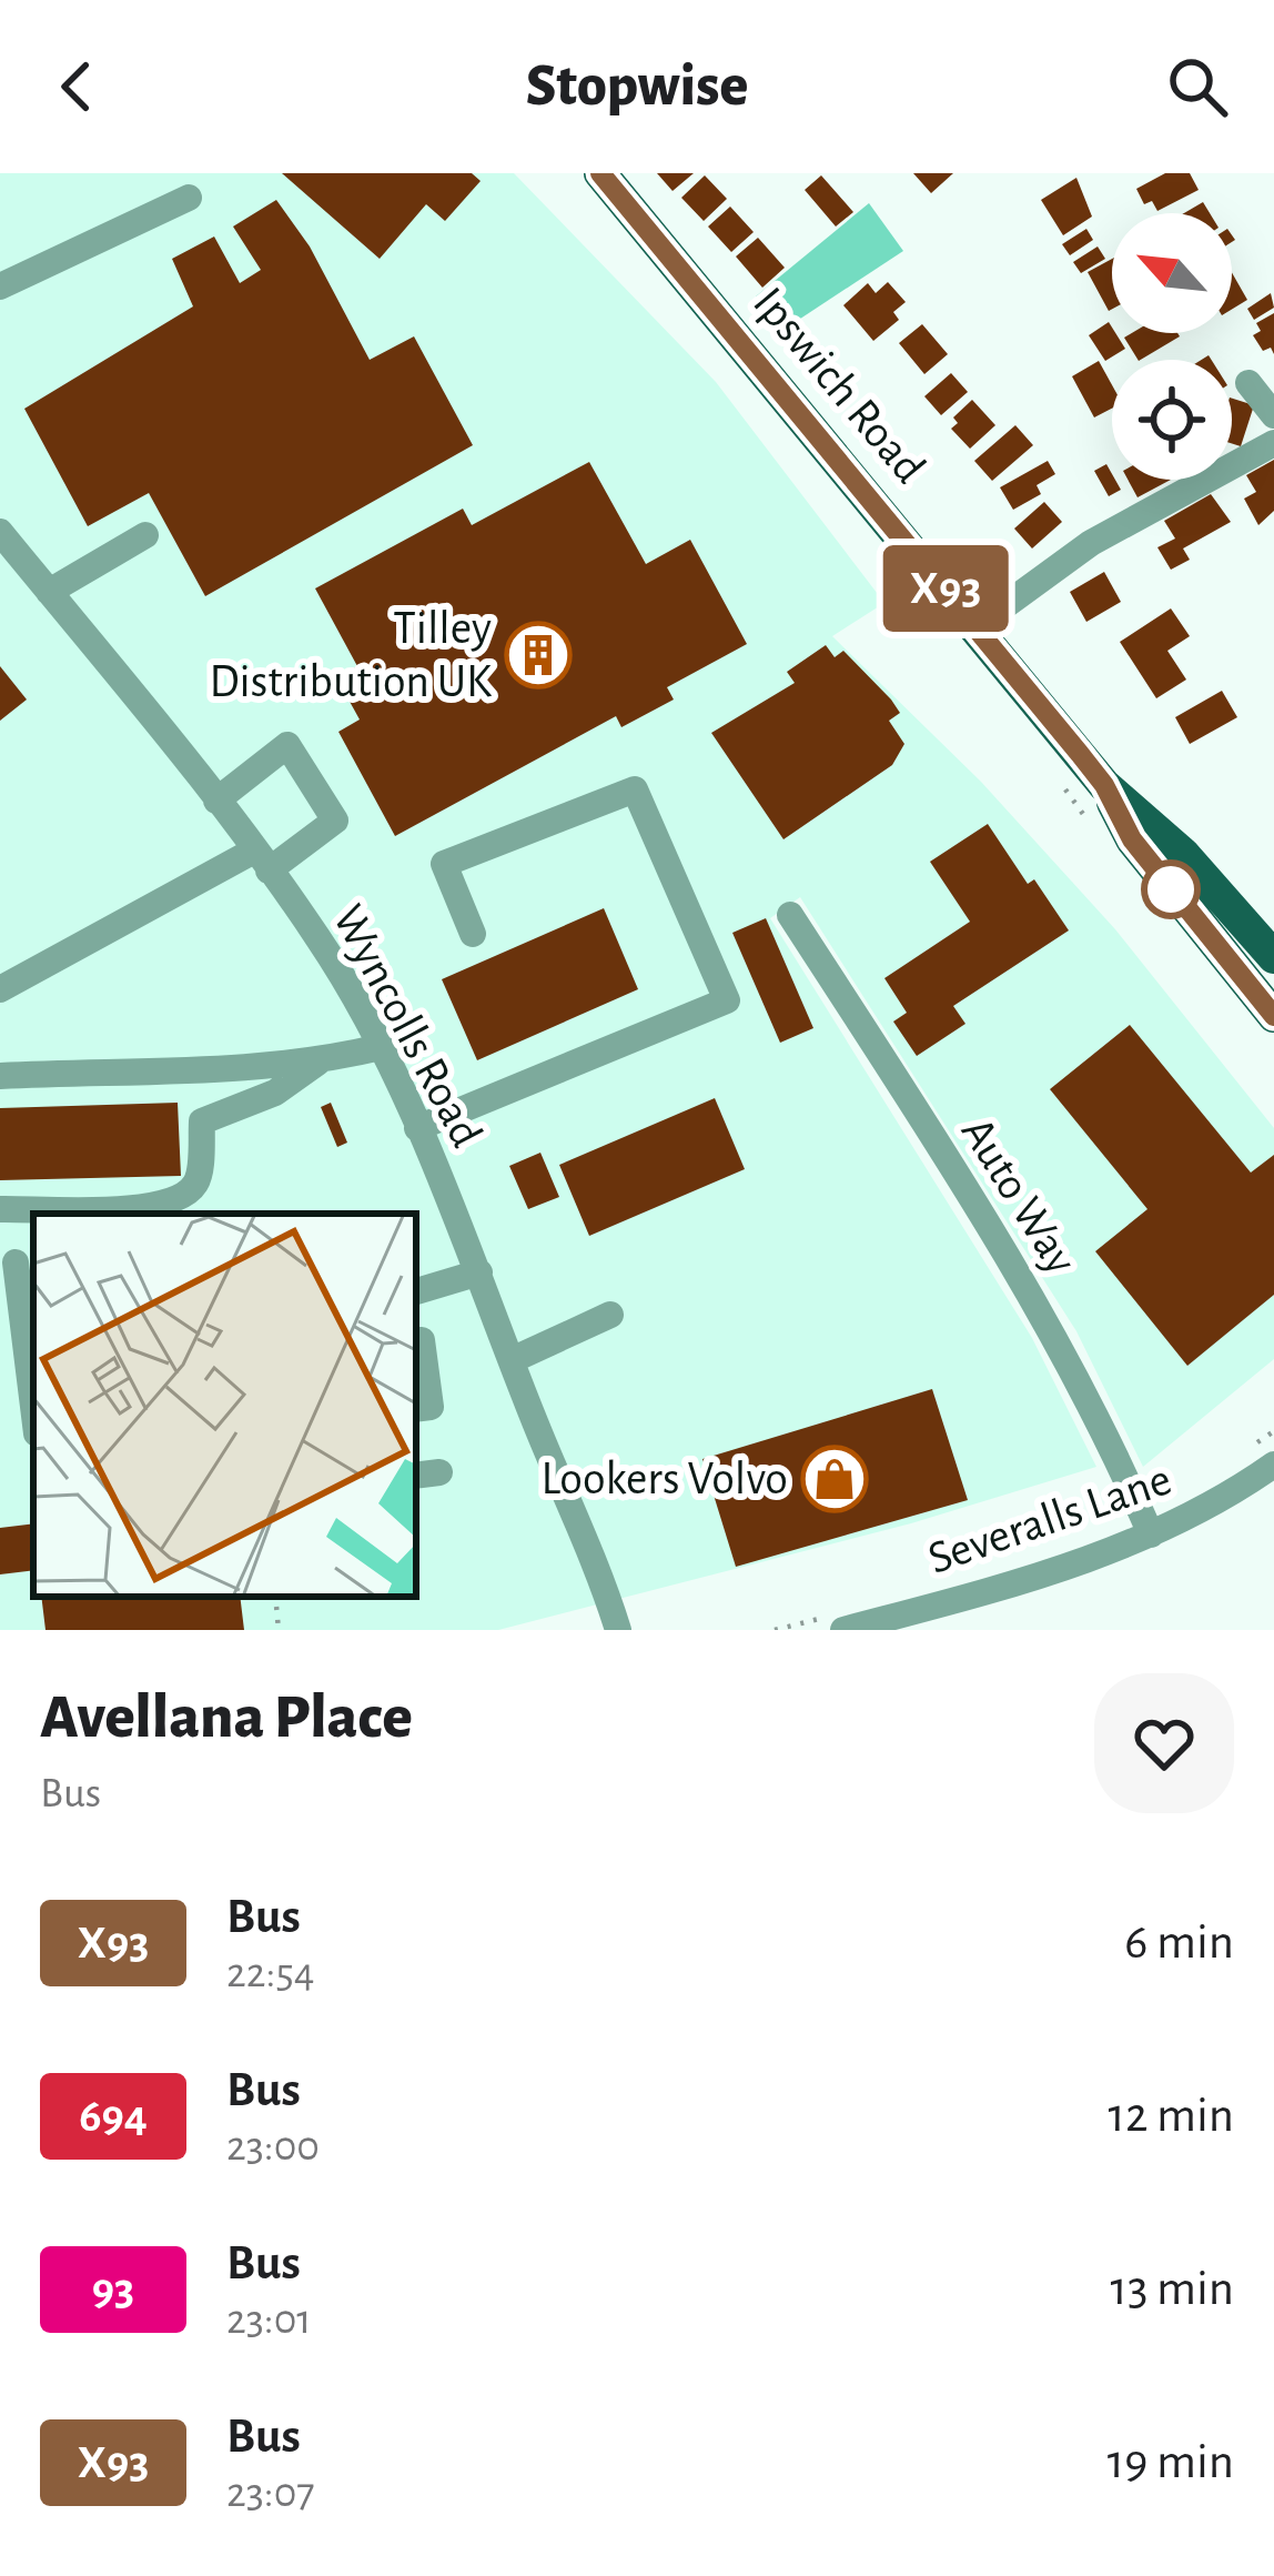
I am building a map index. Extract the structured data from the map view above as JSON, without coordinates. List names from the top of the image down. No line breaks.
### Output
{"streets":{"main road":["Ipswich Road"],"street":["Wyncolls Road","Auto Way","Severalls Lane"]},"crossings":[["Auto Way","Severalls Lane"]],"places":{"building":["Tilley Distribution UK"],"shop":["Lookers Volvo"]},"lines":["bus line X93"],"north":"top left","page":{"header":"Stopwise","on_map":"X93","heading":["Avellana Place","Bus"],"list":[{"mark":"X93","name":"Bus","note":"22:54","value":"6 min"},{"mark":"694","name":"Bus","note":"23:00","value":"12 min"},{"mark":"93","name":"Bus","note":"23:01","value":"13 min"},{"mark":"X93","name":"Bus","note":"23:07","value":"19 min"}]}}
